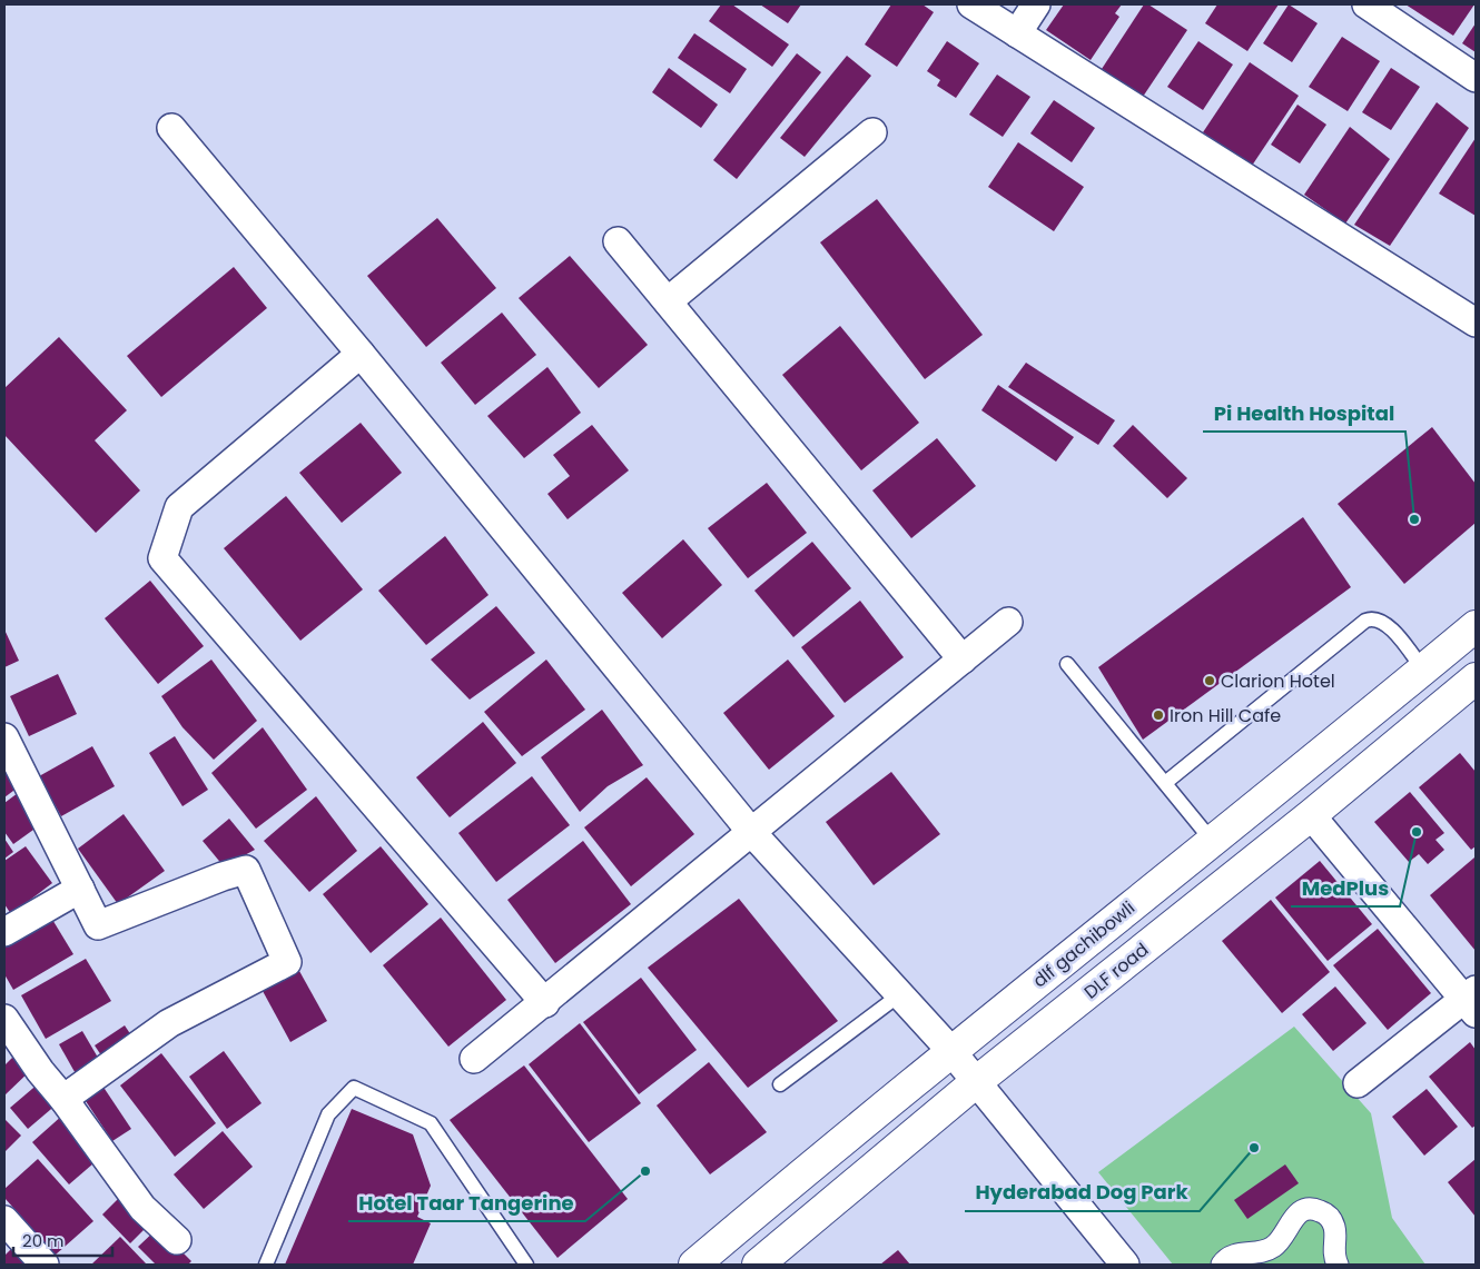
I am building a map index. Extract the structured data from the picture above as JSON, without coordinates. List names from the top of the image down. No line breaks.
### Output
{"streets":{"main road":["dlf gachibowli","DLF road"]},"places":["Pi Health Hospital","Clarion Hotel","Iron Hill Cafe","MedPlus","Hyderabad Dog Park","Hotel Taar Tangerine"],"scale_bar":"20 m"}
